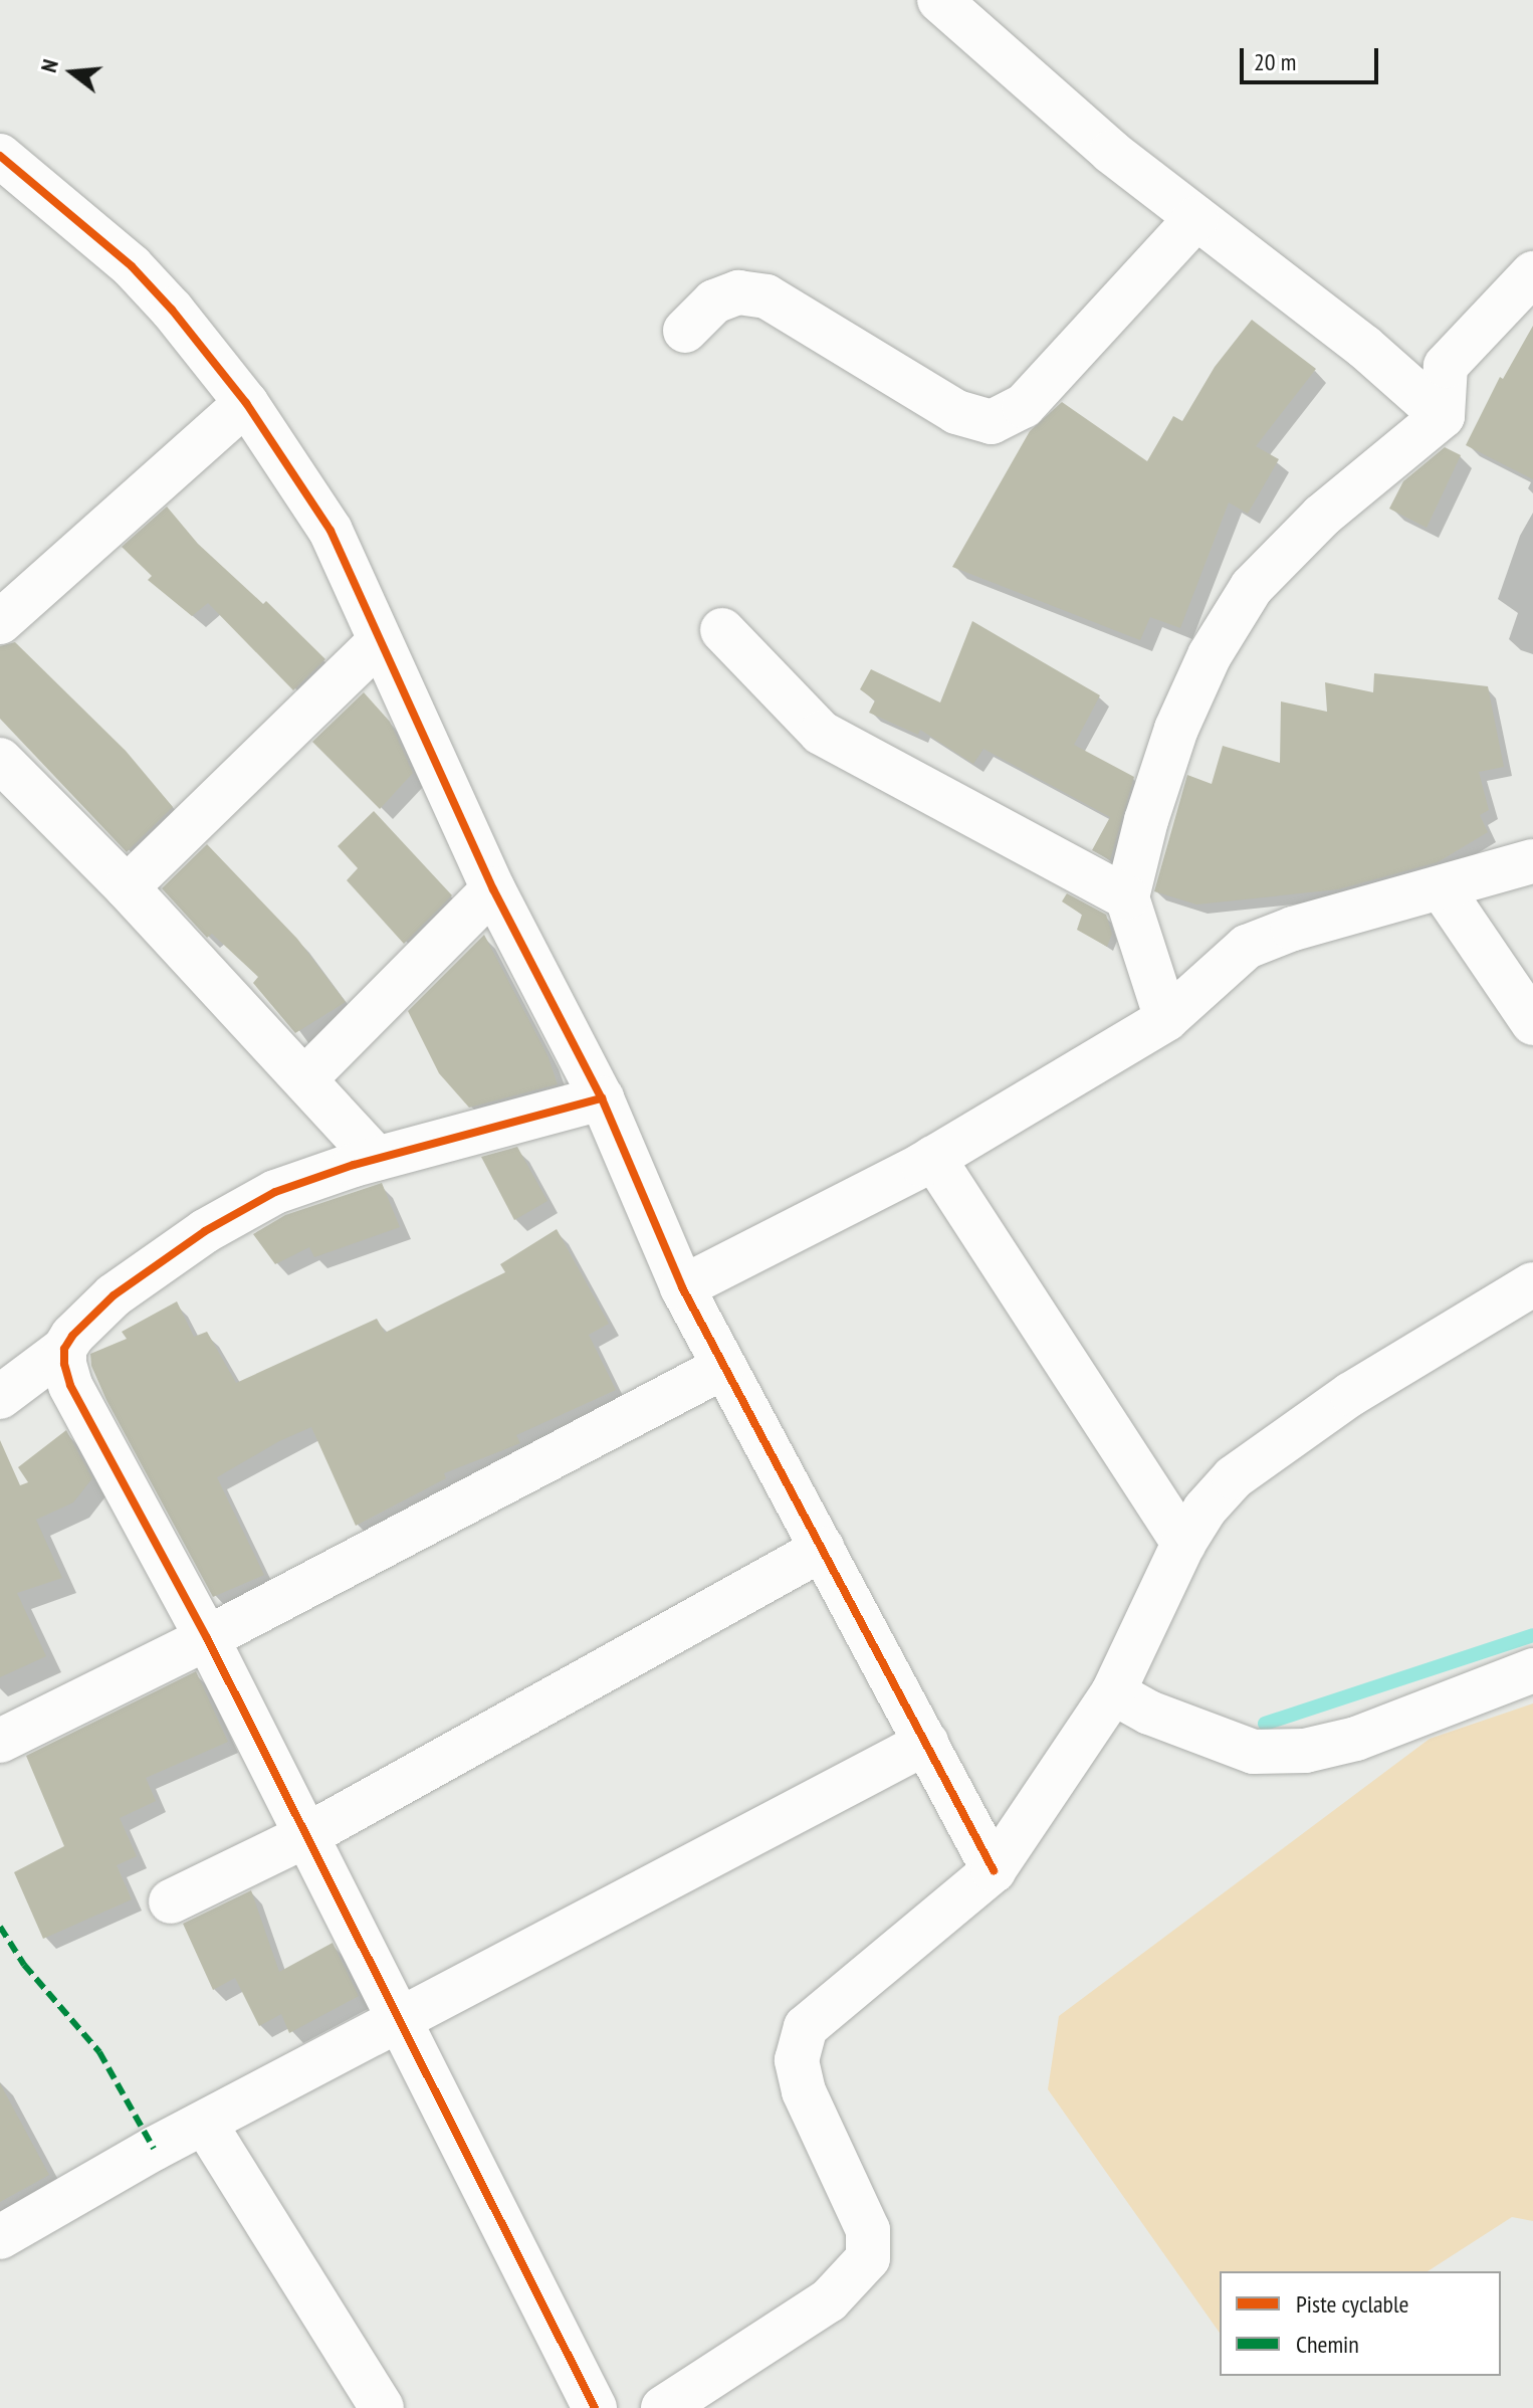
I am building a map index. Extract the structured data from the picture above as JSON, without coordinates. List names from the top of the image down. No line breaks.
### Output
{"legend":["Piste cyclable","Chemin"],"scale_bar":"20 m","north":"left"}
